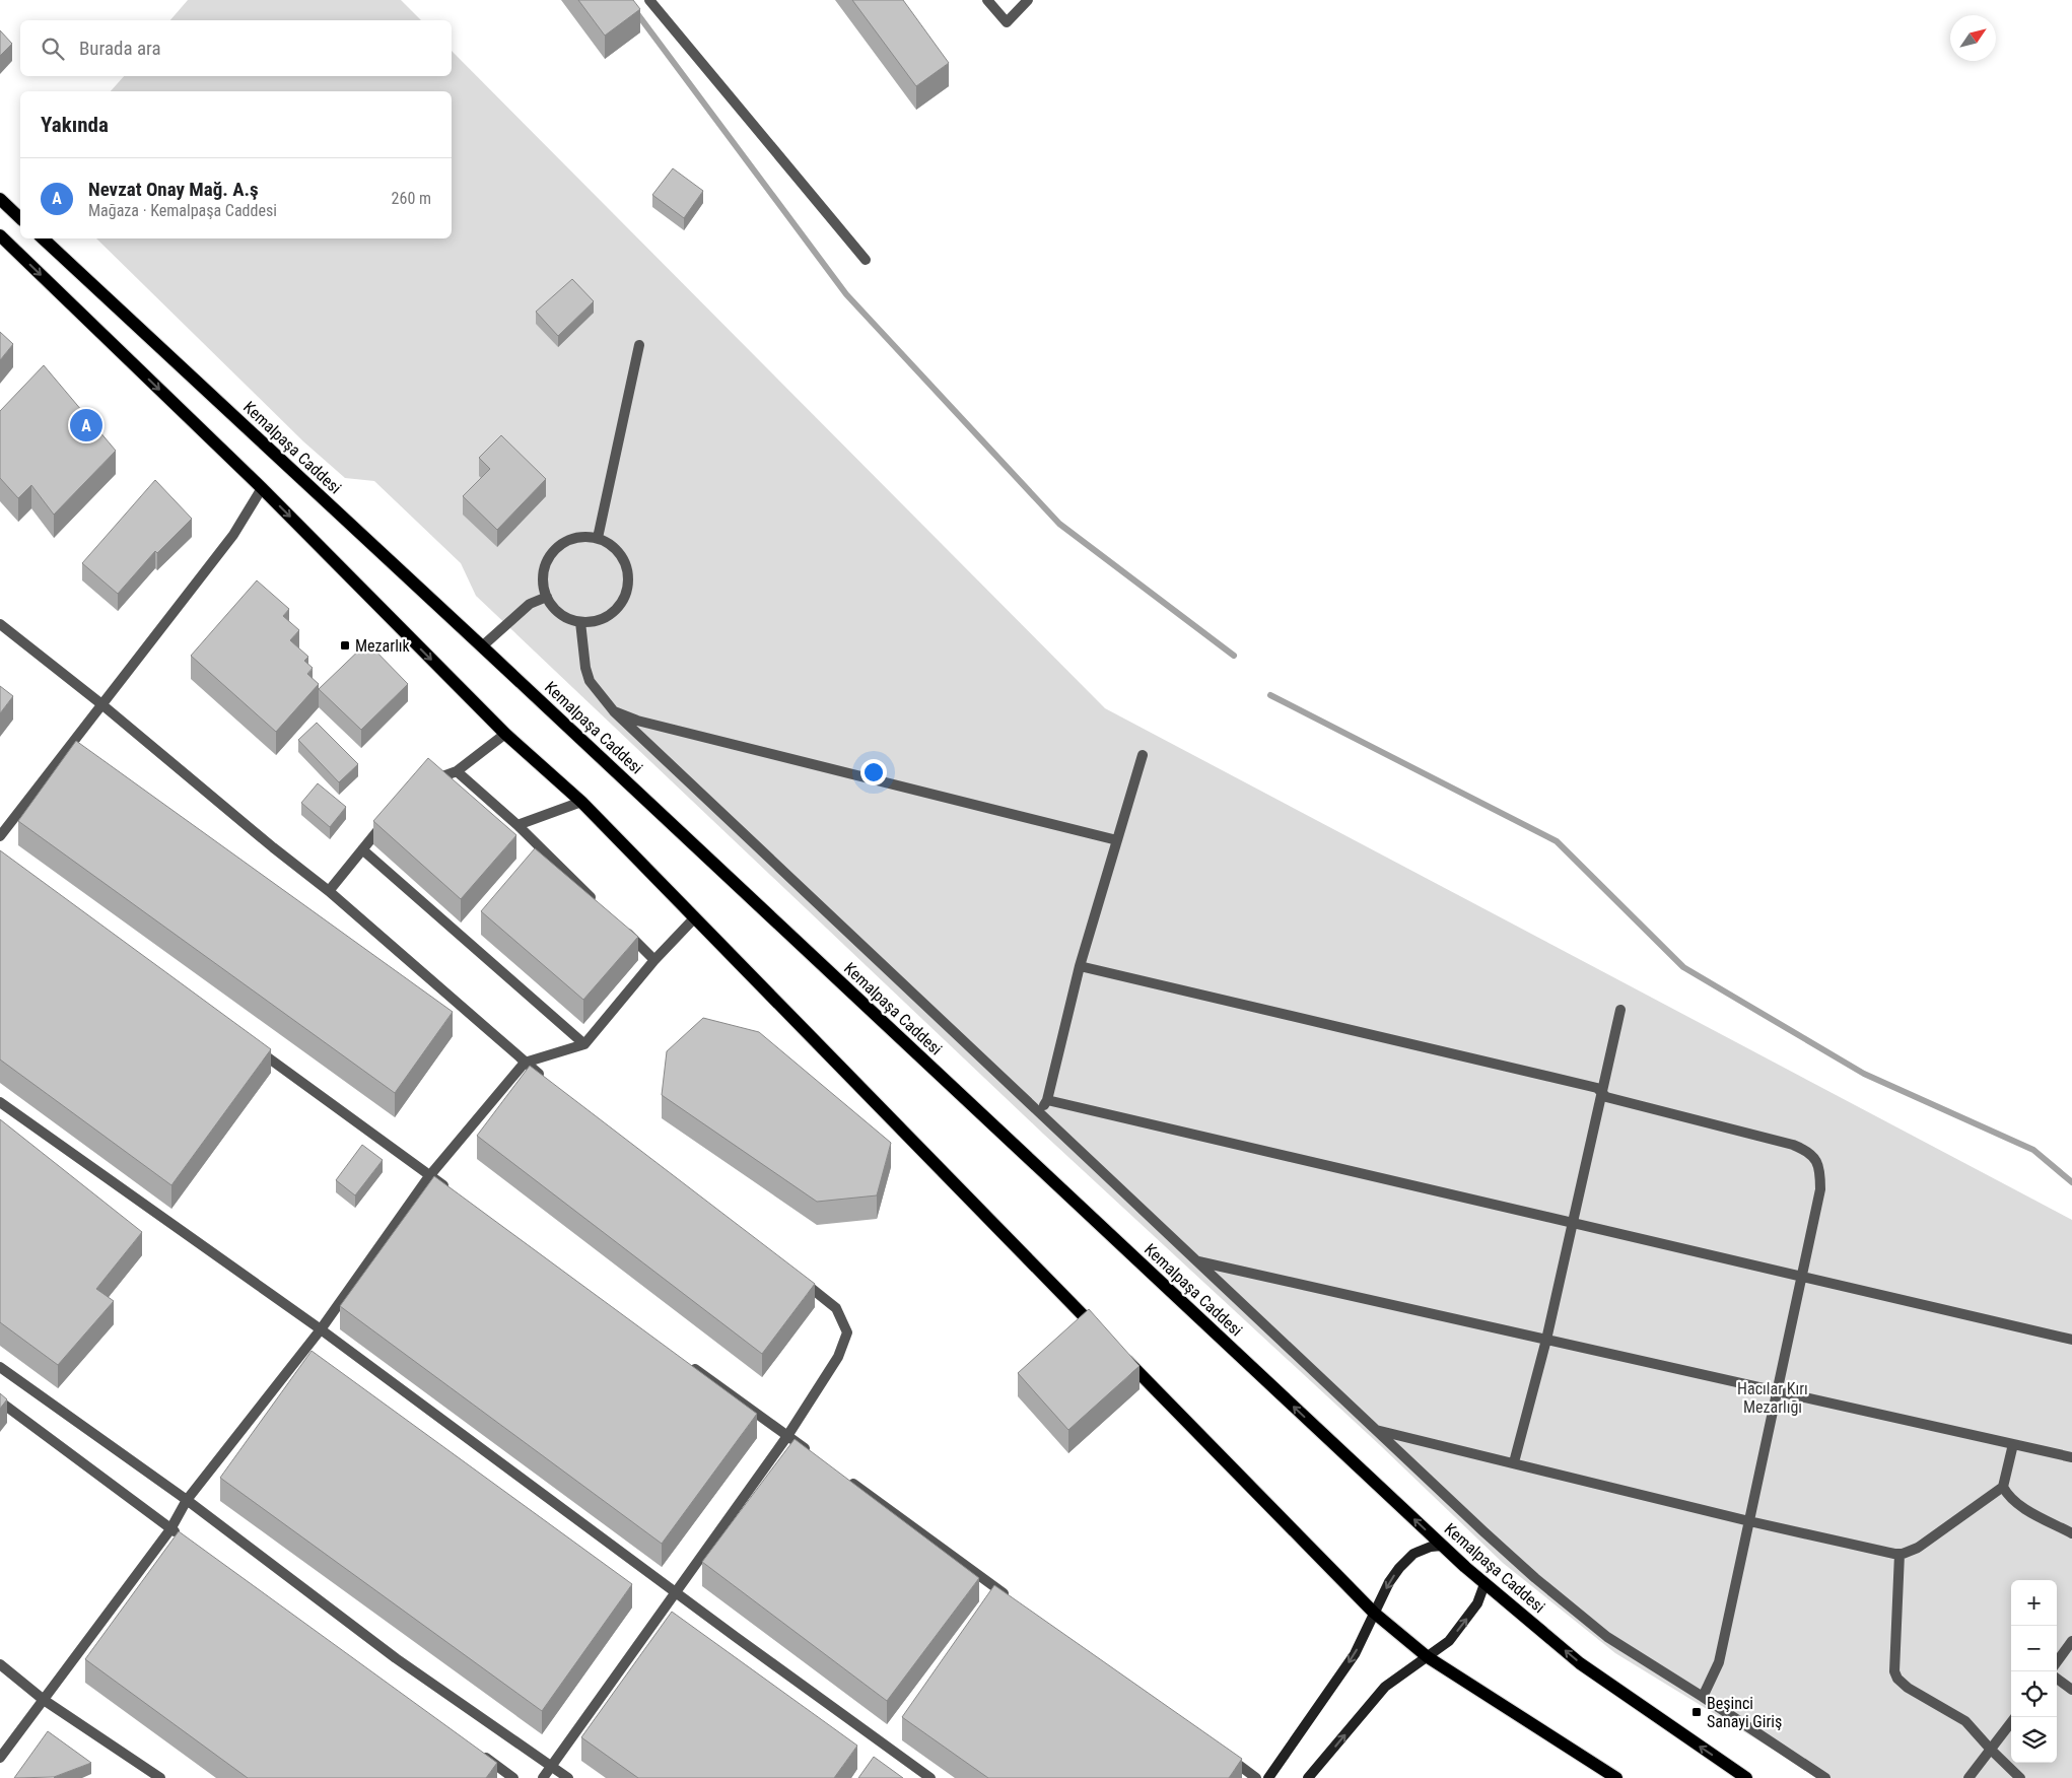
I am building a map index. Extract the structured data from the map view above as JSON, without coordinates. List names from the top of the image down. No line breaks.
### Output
{"streets":{"main road":["Kemalpaşa Caddesi"]},"parks":["Hacılar Kırı Mezarlığı"],"places":{"transit":["Mezarlık","Beşinci Sanayi Giriş"]},"north":"top right","page":{"search":"Burada ara","heading":"Yakında","list":[{"mark":"A","name":"Nevzat Onay Mağ. A.ş","note":"Mağaza · Kemalpaşa Caddesi","value":"260 m"}],"pins":"A","map_buttons":["+","−"]}}
